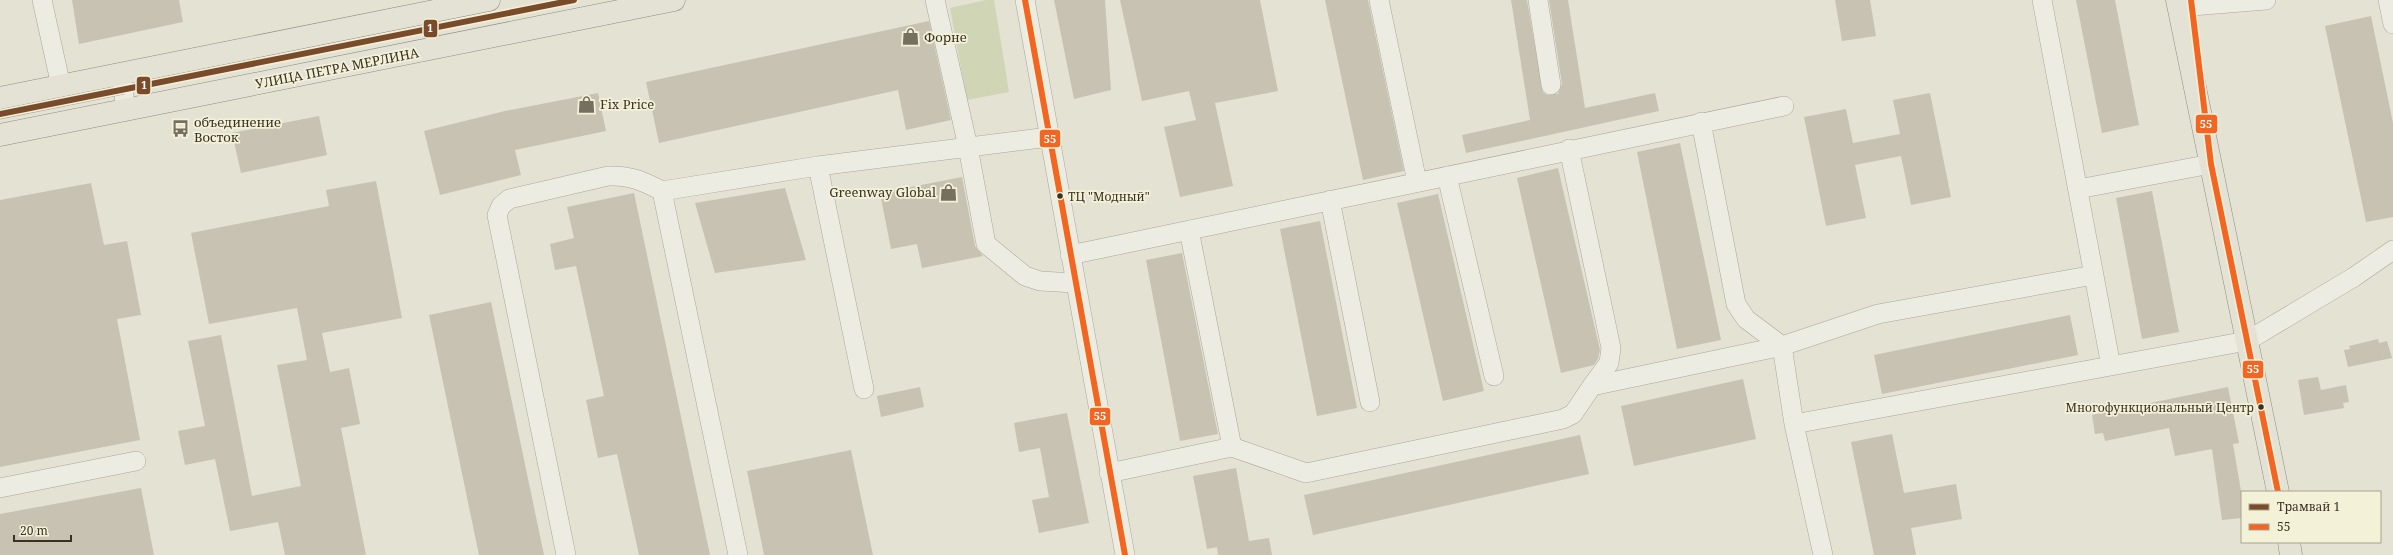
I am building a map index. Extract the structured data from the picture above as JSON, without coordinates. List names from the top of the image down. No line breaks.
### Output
{"streets":{"main road":["УЛИЦА ПЕТРА МЕРЛИНА"]},"places":{"shop":["Форне","Fix Price","Greenway Global"],"bus stop":["объединение Восток"],"other":["ТЦ \"Модный\"","Многофункциональный Центр"]},"lines":["tram line 1","transit line 55"],"legend":["Трамвай 1","55"],"scale_bar":"20 m"}
